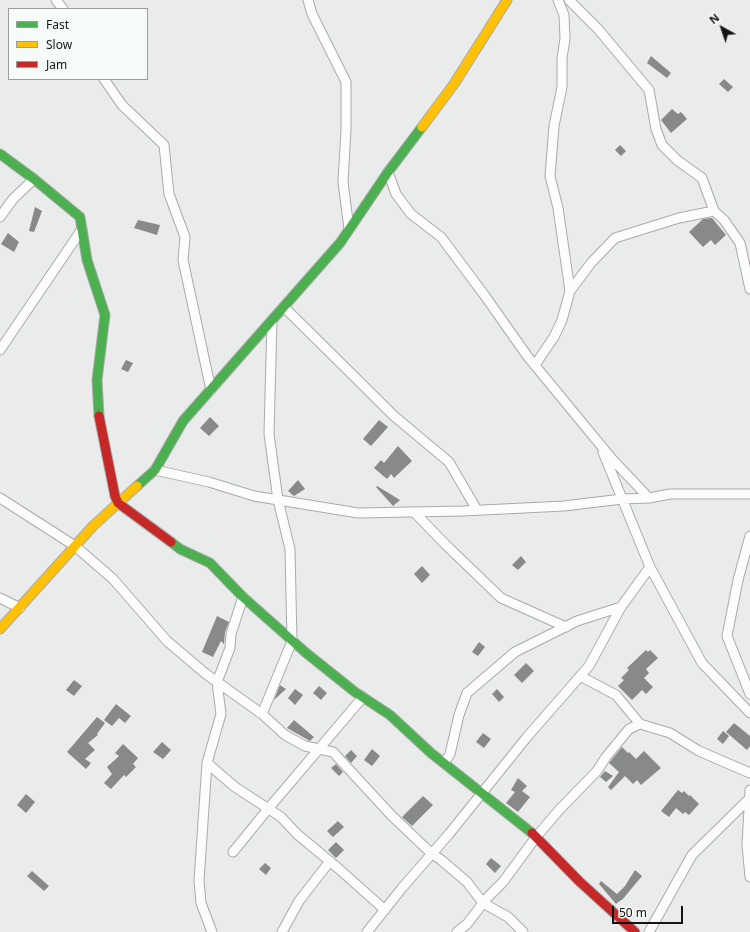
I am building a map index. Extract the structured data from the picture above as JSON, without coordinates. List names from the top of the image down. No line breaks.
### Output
{"legend":["Fast","Slow","Jam"],"scale_bar":"50 m","north":"top left"}
